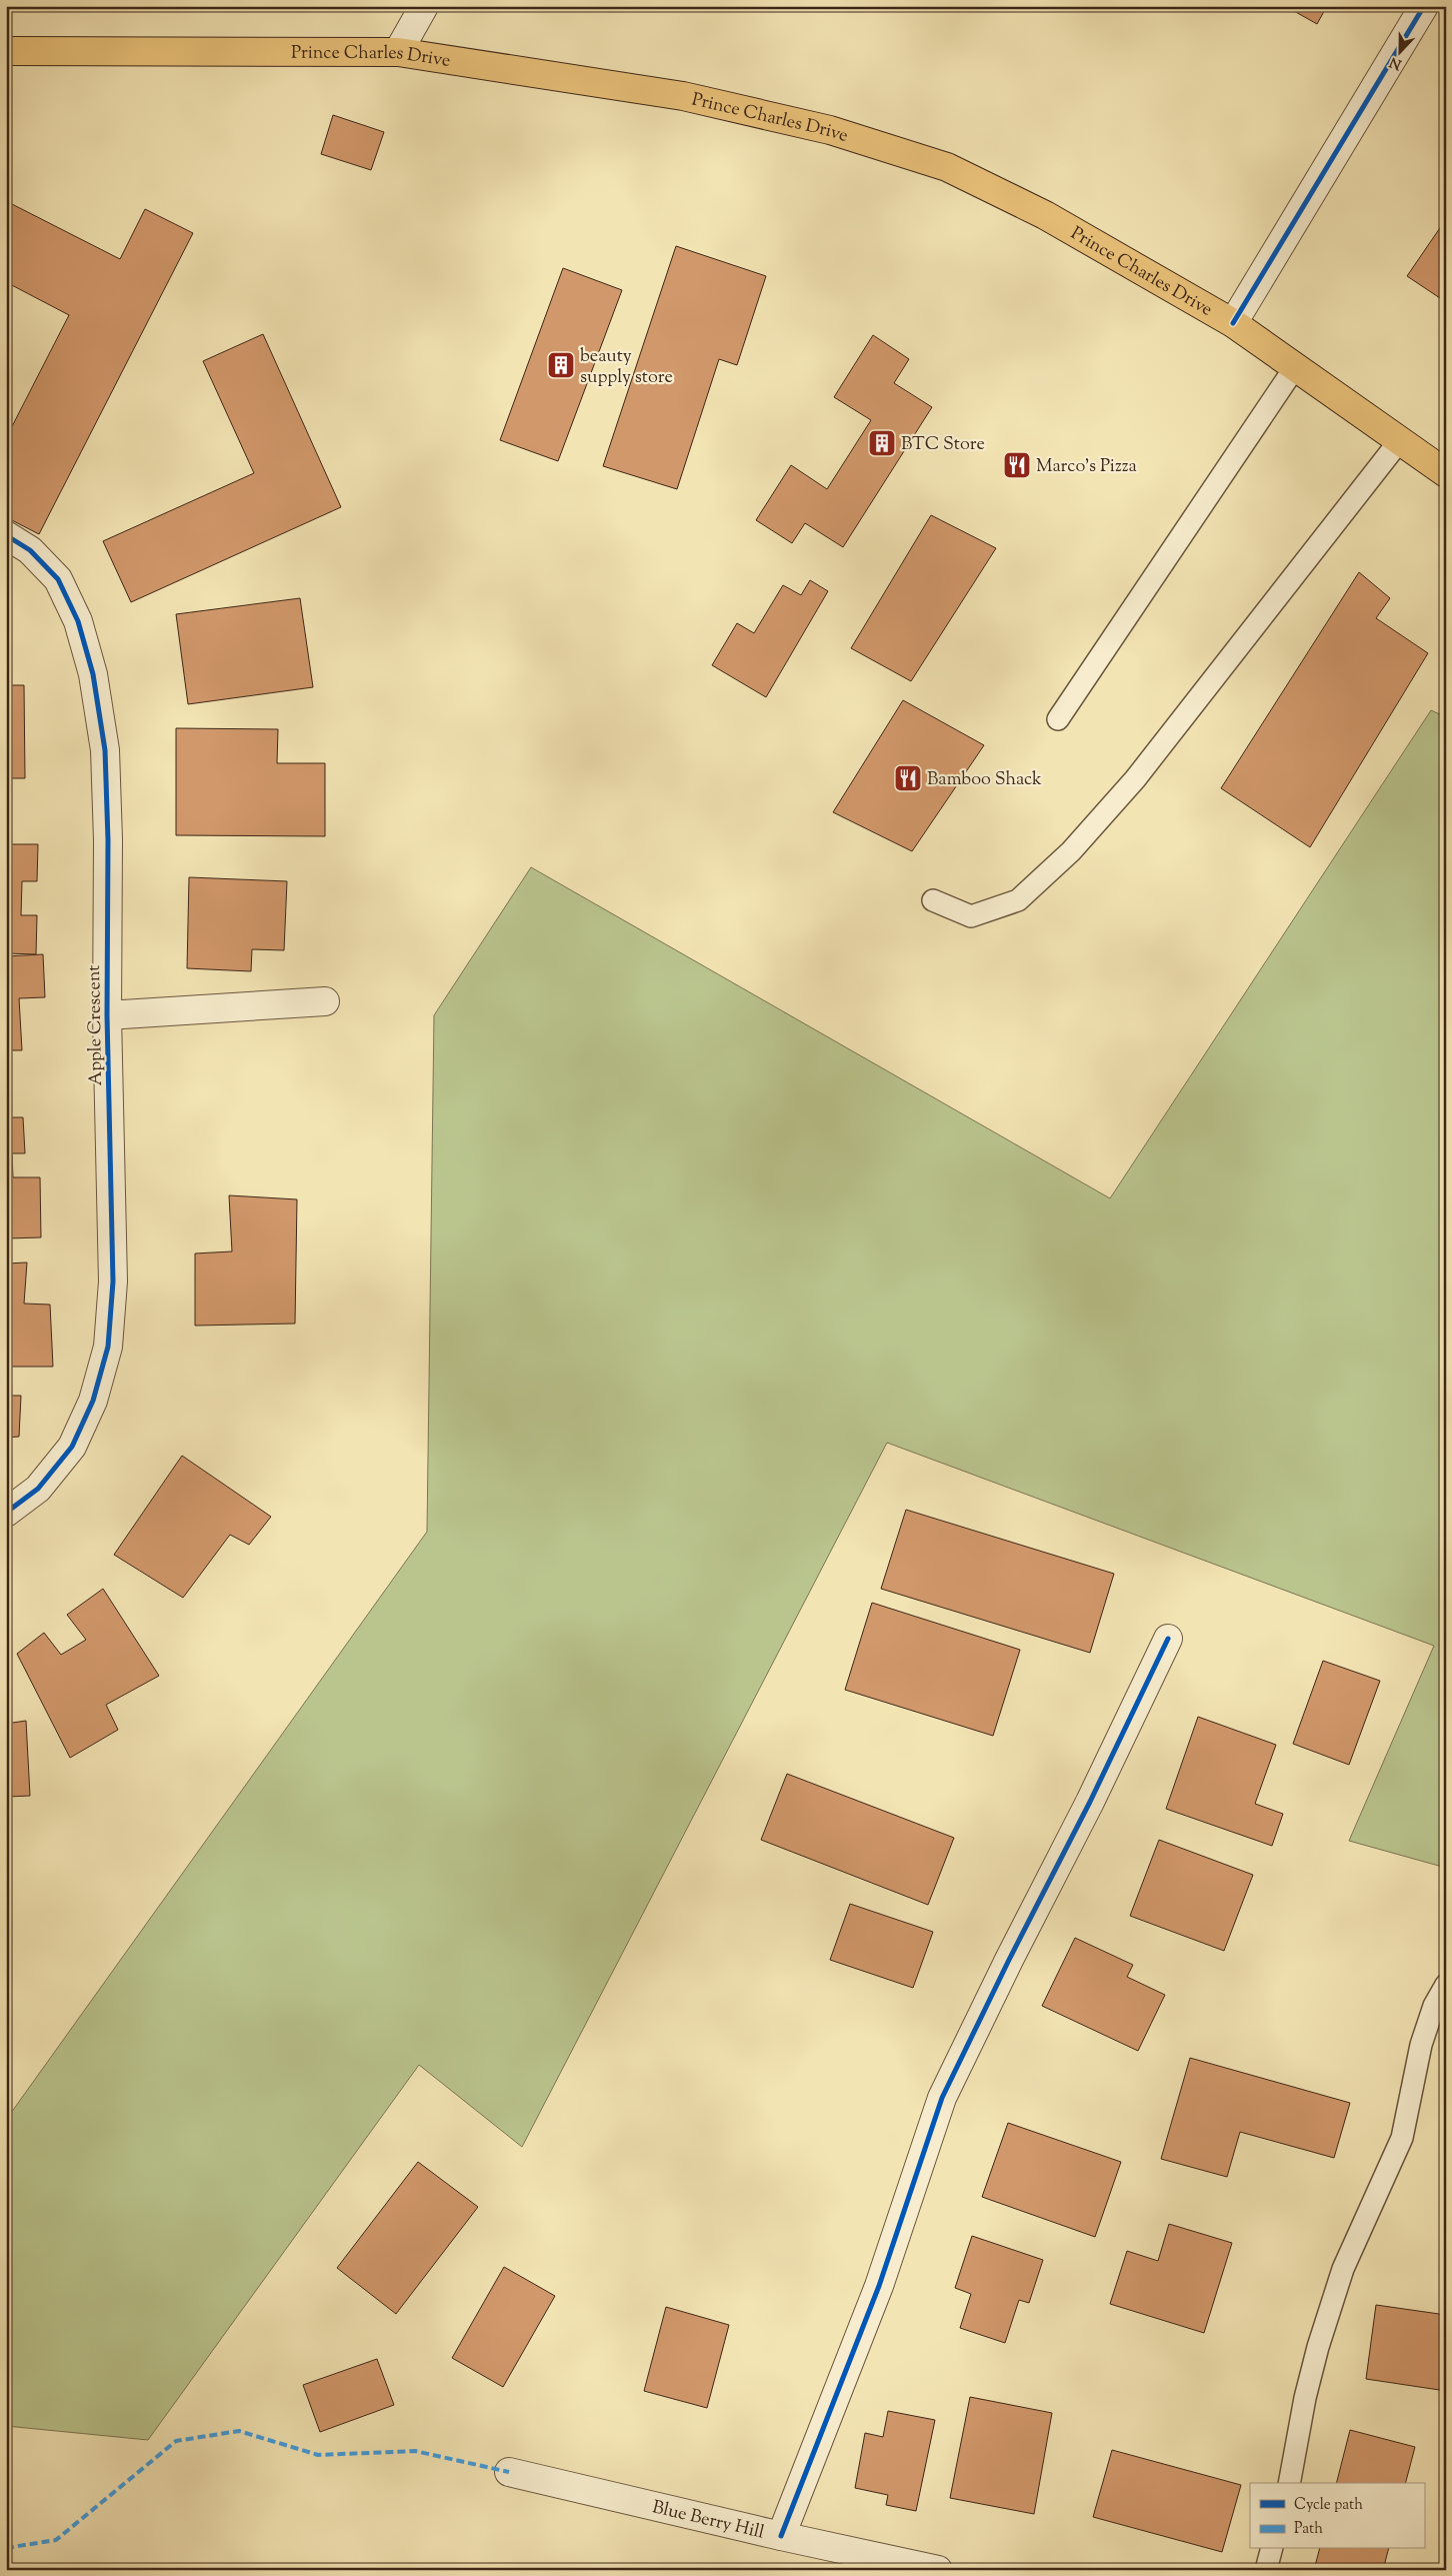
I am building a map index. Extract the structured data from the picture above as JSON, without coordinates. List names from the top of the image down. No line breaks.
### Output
{"streets":{"highway":["Prince Charles Drive"],"street":["Apple Crescent","Blue Berry Hill"]},"places":{"building":["beauty supply store","BTC Store"],"restaurant":["Marco's Pizza","Bamboo Shack"]},"legend":["Cycle path","Path"],"north":"bottom"}
